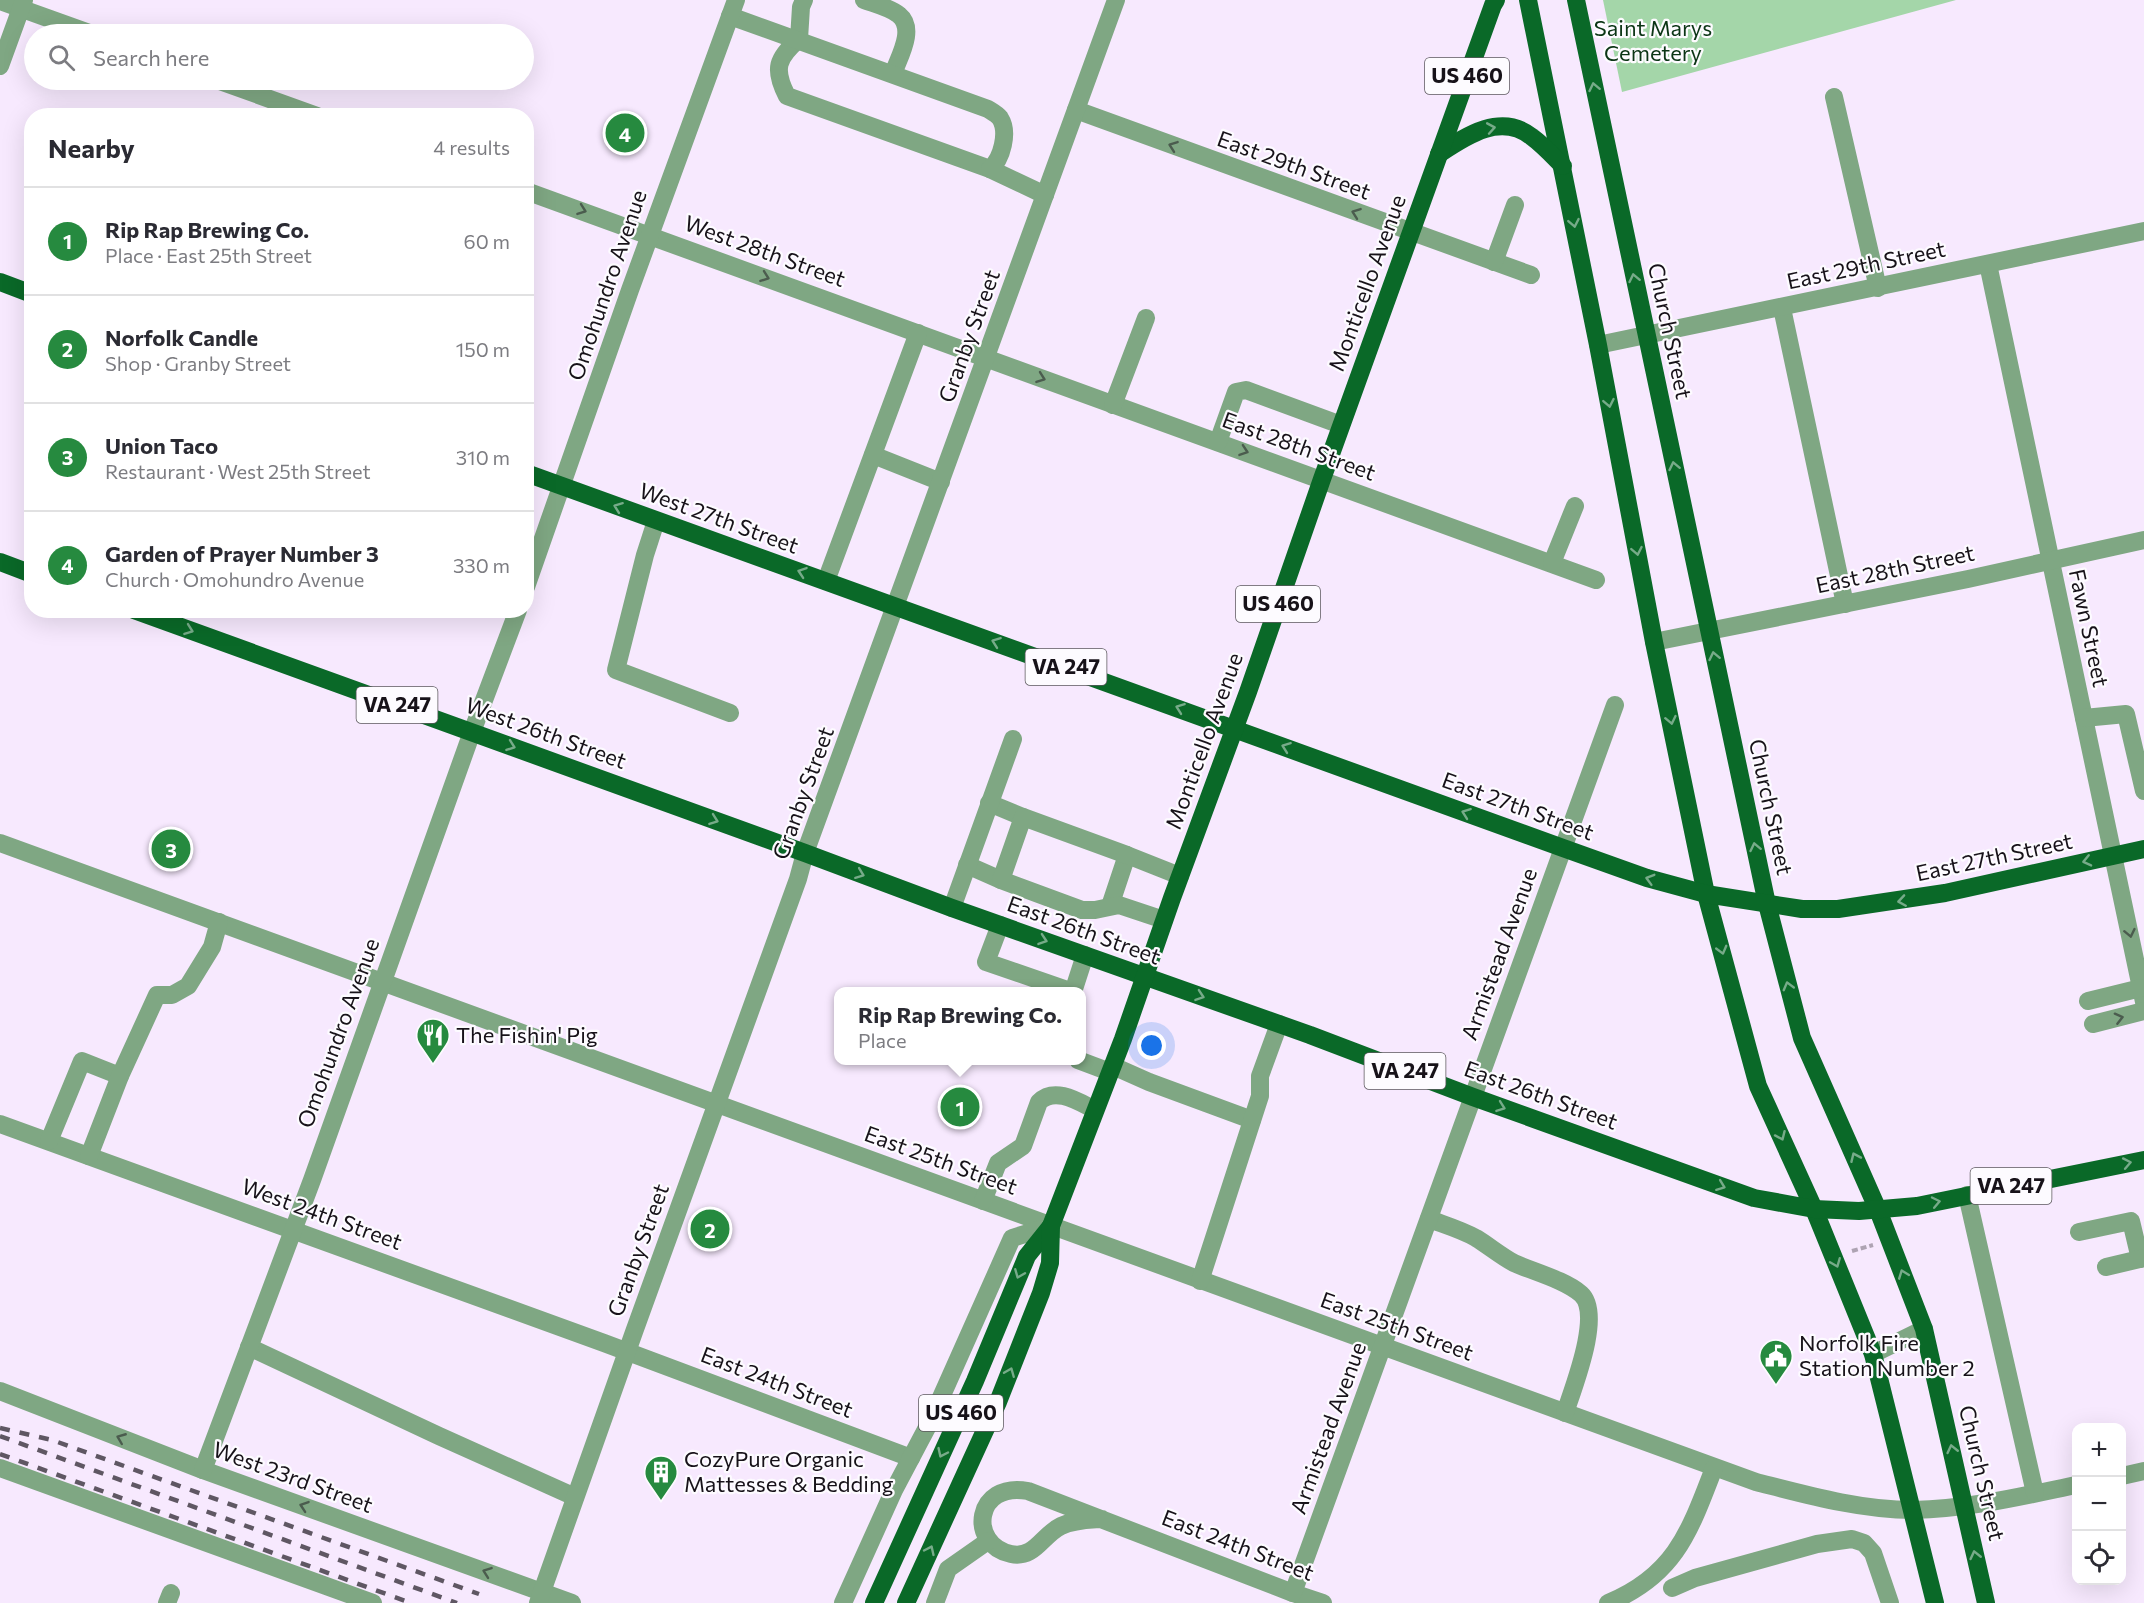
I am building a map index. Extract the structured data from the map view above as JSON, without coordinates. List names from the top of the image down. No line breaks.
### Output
{"streets":{"main road":["US 460","Monticello Avenue","Church Street","West 27th Street","VA 247","West 26th Street","East 27th Street","East 26th Street"],"street":["East 29th Street","West 28th Street","Omohundro Avenue","Granby Street","East 28th Street","Fawn Street","Armistead Avenue","East 25th Street","West 24th Street","East 24th Street","West 23rd Street"]},"crossings":[["East 29th Street","Monticello Avenue"],["East 29th Street","Church Street"],["East 29th Street","Granby Street"],["East 29th Street","Fawn Street"],["West 28th Street","Omohundro Avenue"],["West 28th Street","Granby Street"],["West 28th Street","East 28th Street"],["Monticello Avenue","East 28th Street"],["Monticello Avenue","East 27th Street"],["Monticello Avenue","East 26th Street"],["Monticello Avenue","East 25th Street"],["Omohundro Avenue","West 27th Street"],["Omohundro Avenue","West 26th Street"],["Omohundro Avenue","East 25th Street"],["Omohundro Avenue","West 24th Street"],["Omohundro Avenue","West 23rd Street"],["Church Street","East 28th Street"],["Church Street","East 27th Street"],["Church Street","East 26th Street"],["Church Street","East 25th Street"],["Granby Street","East 28th Street"],["Granby Street","West 27th Street"],["Granby Street","West 26th Street"],["Granby Street","East 27th Street"],["Granby Street","East 26th Street"],["Granby Street","East 25th Street"],["Granby Street","West 24th Street"],["Granby Street","East 24th Street"],["Granby Street","West 23rd Street"],["East 28th Street","Fawn Street"],["West 27th Street","East 27th Street"],["Fawn Street","East 27th Street"],["West 26th Street","East 26th Street"],["East 27th Street","Armistead Avenue"],["East 26th Street","Armistead Avenue"],["Armistead Avenue","East 25th Street"],["Armistead Avenue","East 24th Street"],["West 24th Street","East 24th Street"]],"one_way":["West 28th Street","West 27th Street","West 26th Street","East 27th Street","East 26th Street"],"parks":["Saint Marys Cemetery"],"places":{"restaurant":["The Fishin' Pig"],"public building":["Norfolk Fire Station Number 2"],"building":["CozyPure Organic Mattesses & Bedding"]},"page":{"search":"Search here","heading":["Nearby","4 results"],"pins":["4","3","1","2"],"list":[{"mark":"1","name":"Rip Rap Brewing Co.","note":"Place · East 25th Street","value":"60 m"},{"mark":"2","name":"Norfolk Candle","note":"Shop · Granby Street","value":"150 m"},{"mark":"3","name":"Union Taco","note":"Restaurant · West 25th Street","value":"310 m"},{"mark":"4","name":"Garden of Prayer Number 3","note":"Church · Omohundro Avenue","value":"330 m"}],"popup":["Rip Rap Brewing Co.","Place"],"map_buttons":["+","−"]}}
